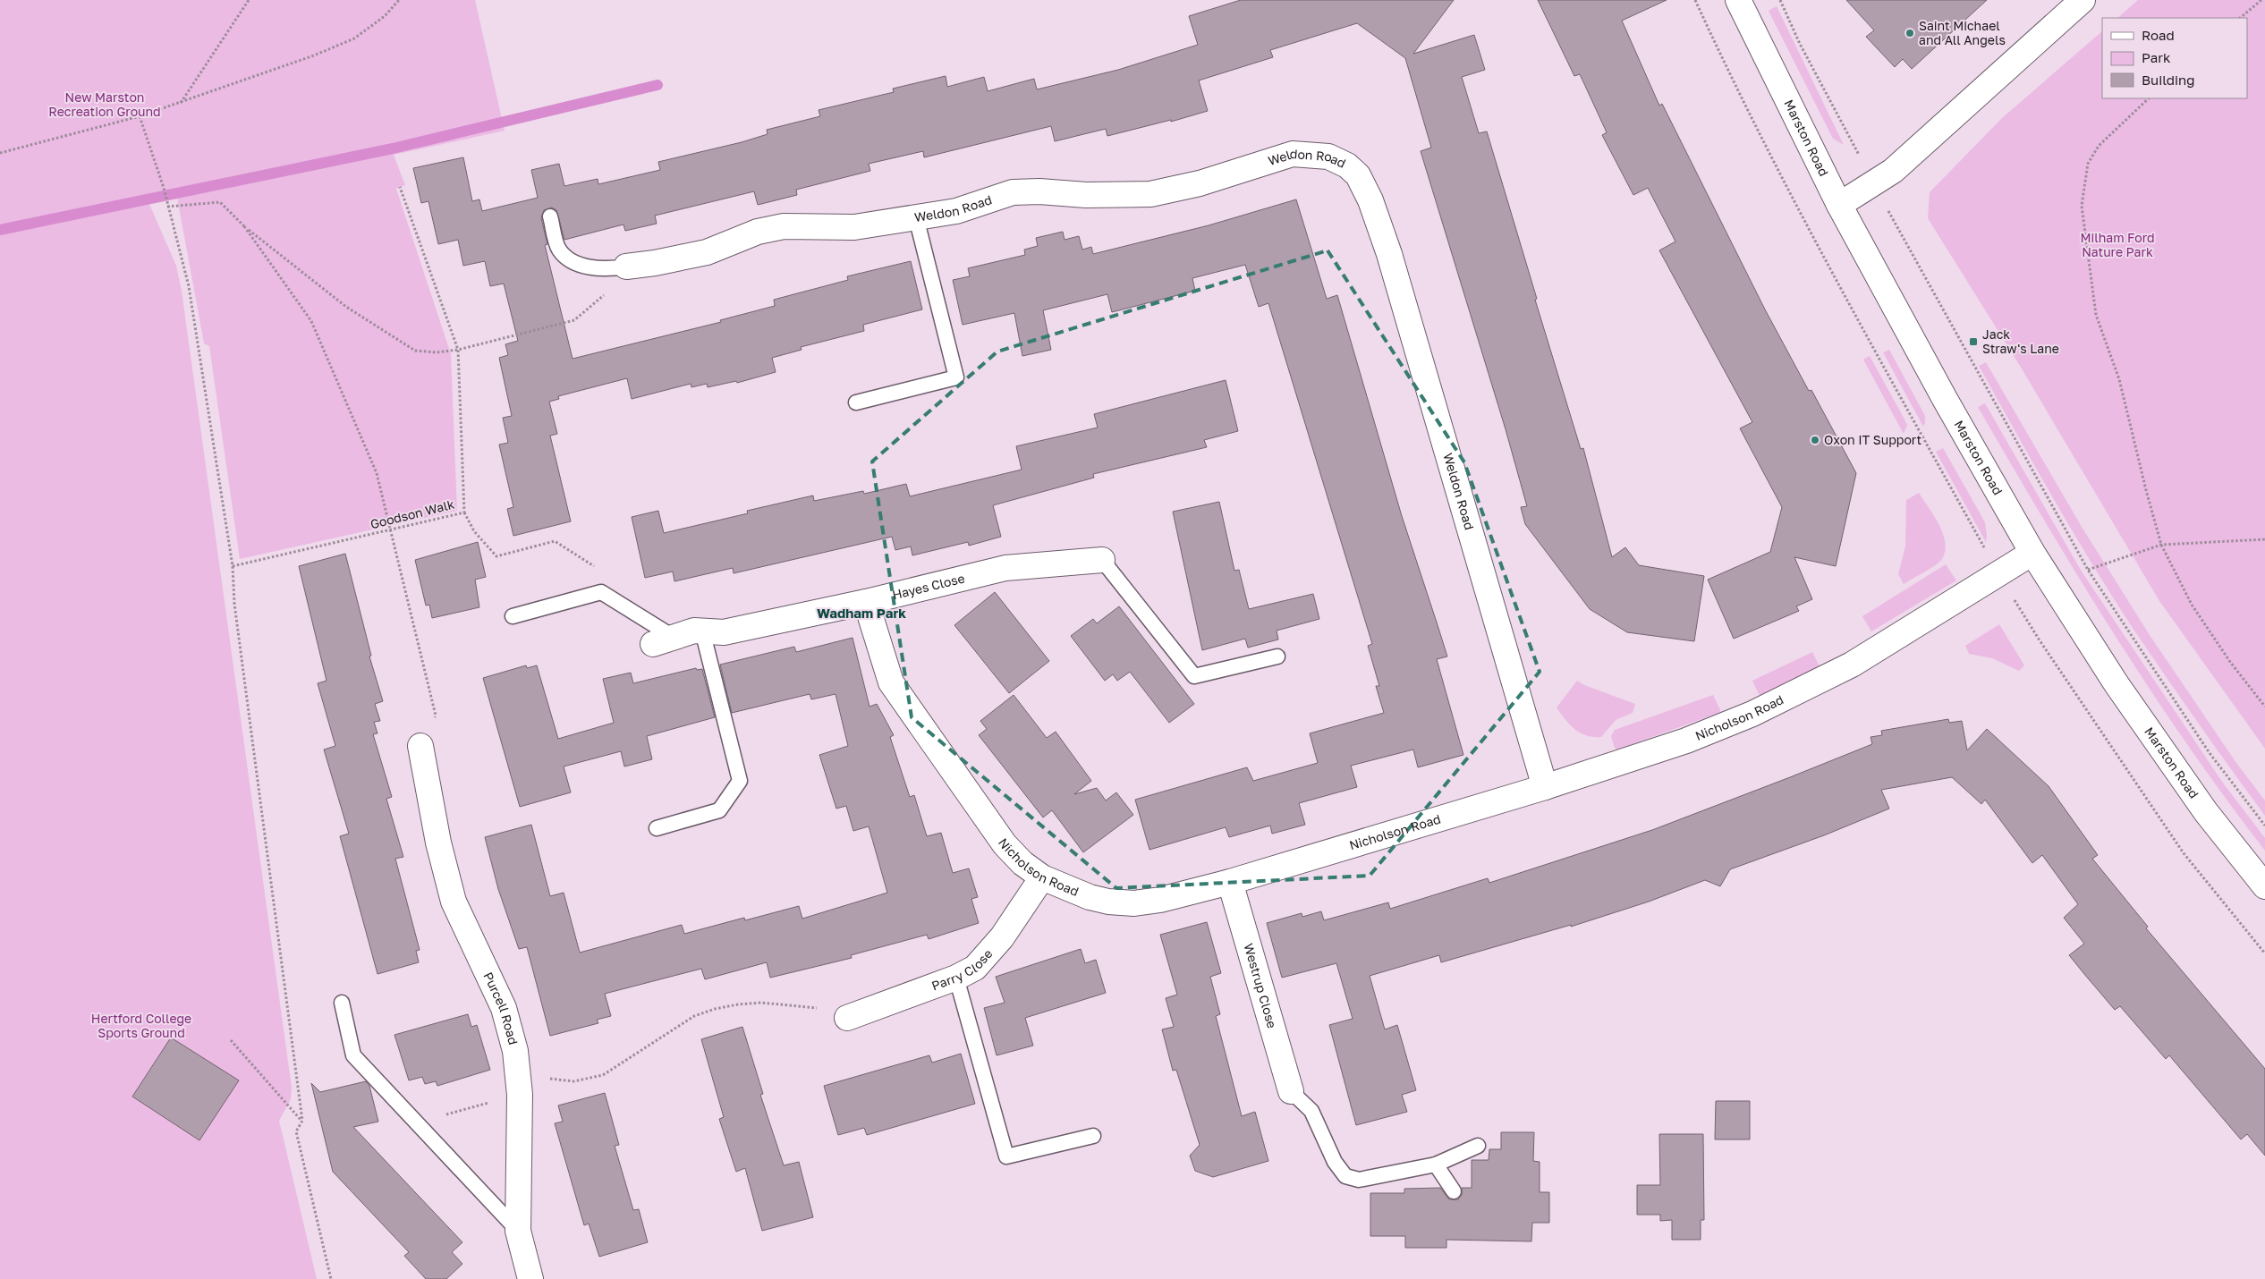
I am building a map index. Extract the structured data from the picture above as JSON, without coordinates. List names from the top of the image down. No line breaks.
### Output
{"streets":{"street":["Marston Road","Weldon Road","Hayes Close","Nicholson Road","Parry Close","Westrup Close","Purcell Road"],"path":["Goodson Walk"]},"crossings":[["Marston Road","Nicholson Road"],["Weldon Road","Nicholson Road"],["Hayes Close","Nicholson Road"],["Nicholson Road","Parry Close"],["Nicholson Road","Westrup Close"]],"districts":["Wadham Park"],"parks":["New Marston Recreation Ground","Milham Ford Nature Park","Hertford College Sports Ground"],"places":{"other":["Saint Michael and All Angels","Oxon IT Support"],"transit":["Jack Straw's Lane"]},"legend":["Road","Park","Building"]}
